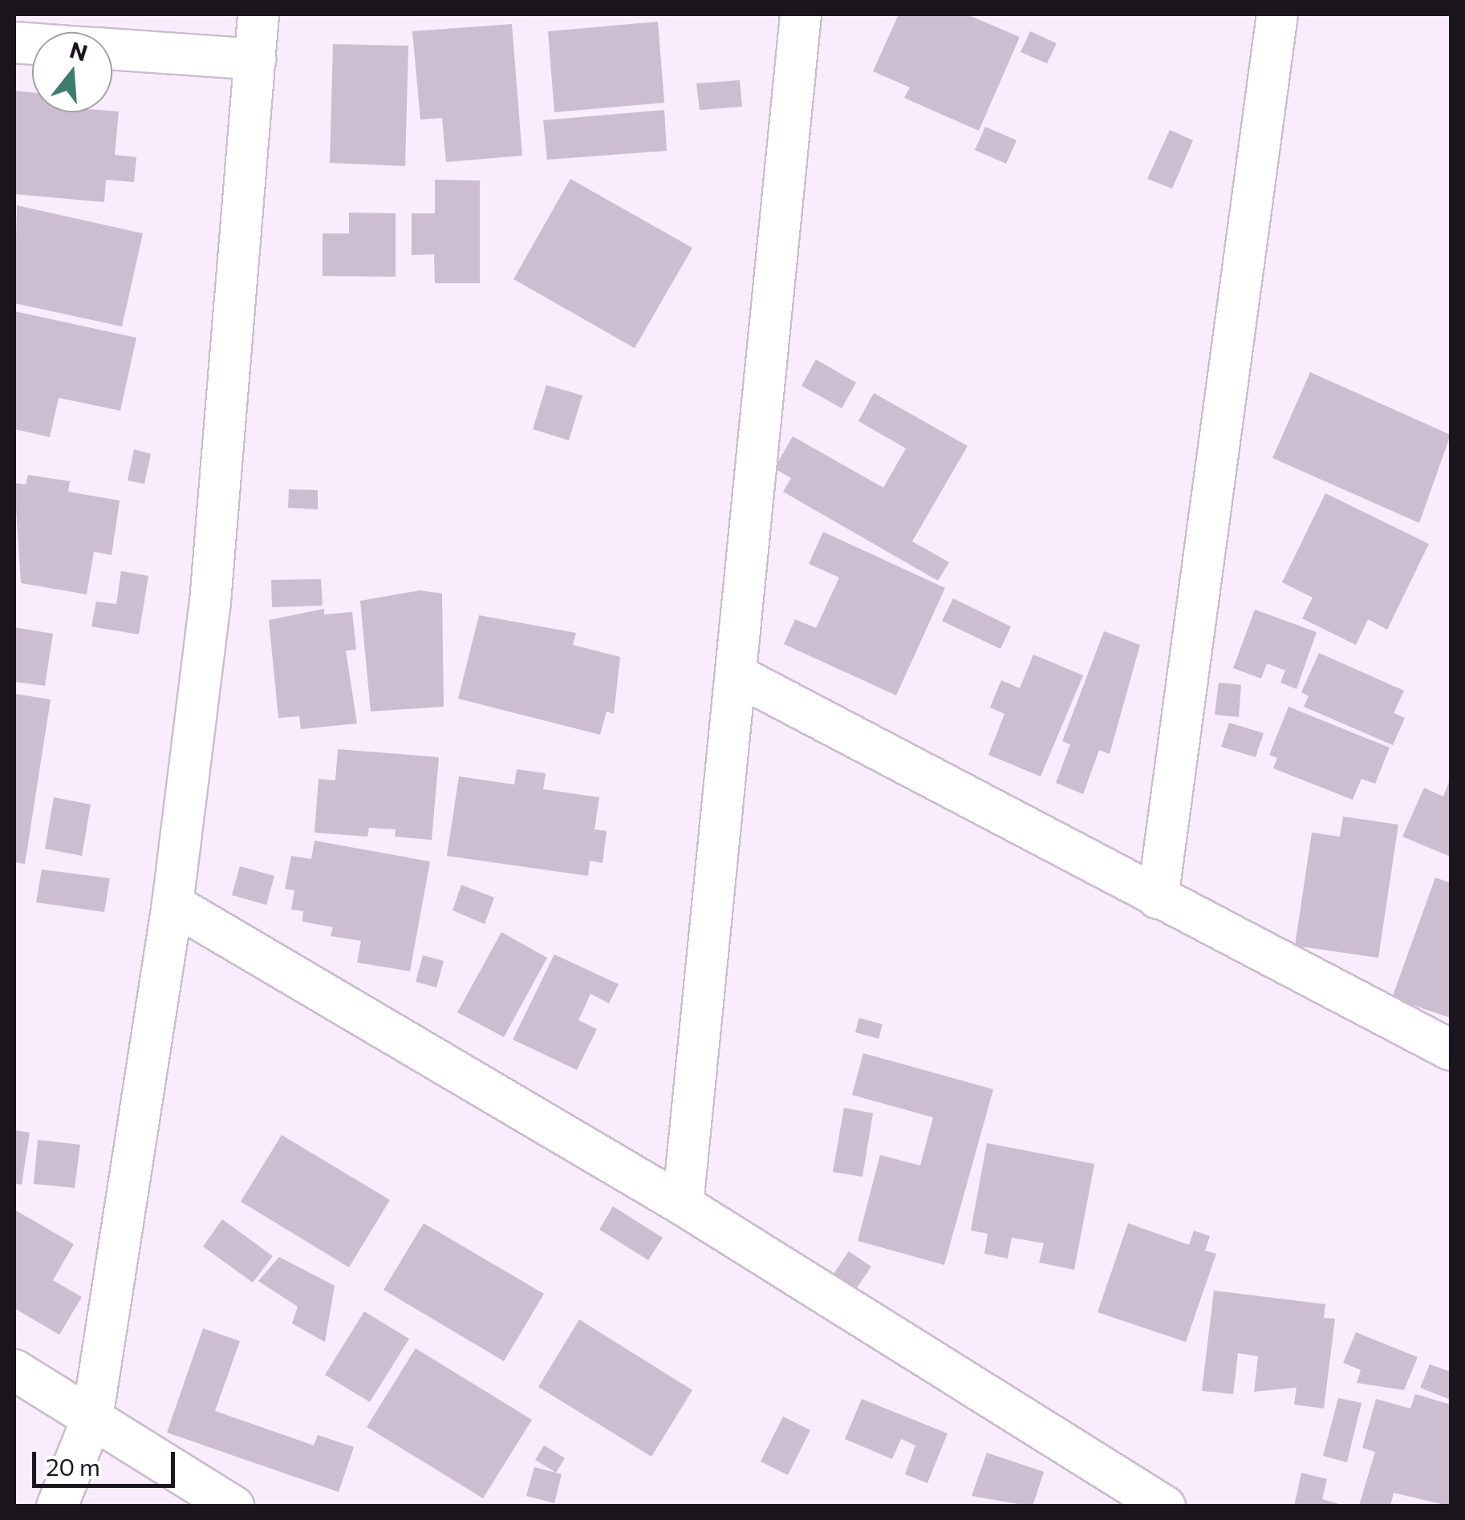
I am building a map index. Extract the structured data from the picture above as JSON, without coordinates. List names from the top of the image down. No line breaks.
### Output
{"scale_bar":"20 m","north":"top"}
